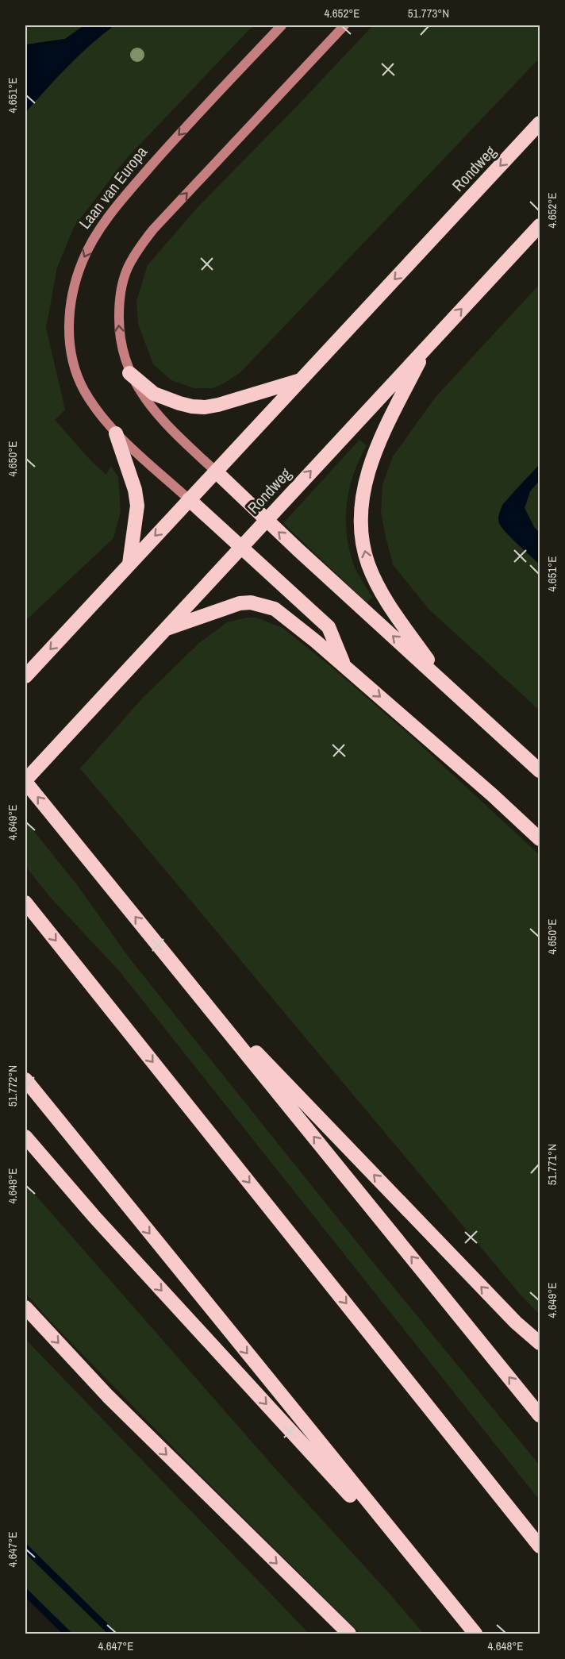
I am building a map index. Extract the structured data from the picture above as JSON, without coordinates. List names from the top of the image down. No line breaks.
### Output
{"streets":{"highway":["Rondweg","Laan van Europa"]},"crossings":[["Rondweg","Laan van Europa"]],"coordinates":["4.652°E","51.773°N","4.651°E","4.650°E","4.649°E","51.772°N","51.771°N","4.648°E","4.647°E"]}
